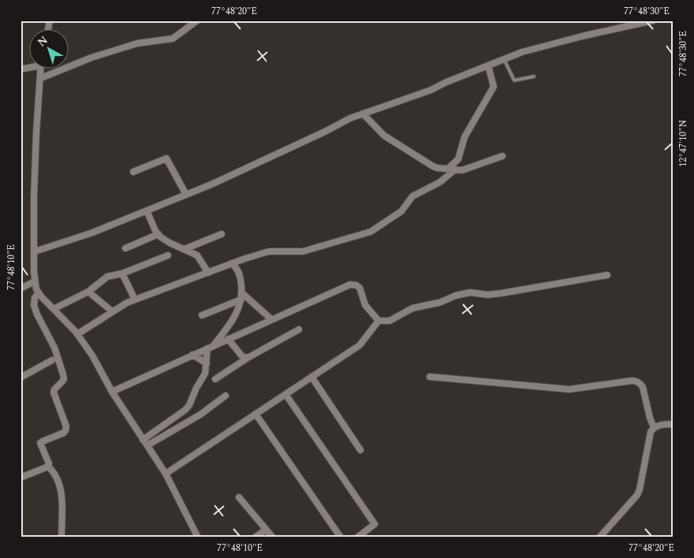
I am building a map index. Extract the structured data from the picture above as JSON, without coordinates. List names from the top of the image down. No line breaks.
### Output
{"north":"top left","coordinates":["77°48'20\"E","77°48'30\"E","12°47'10\"N","77°48'10\"E"]}
